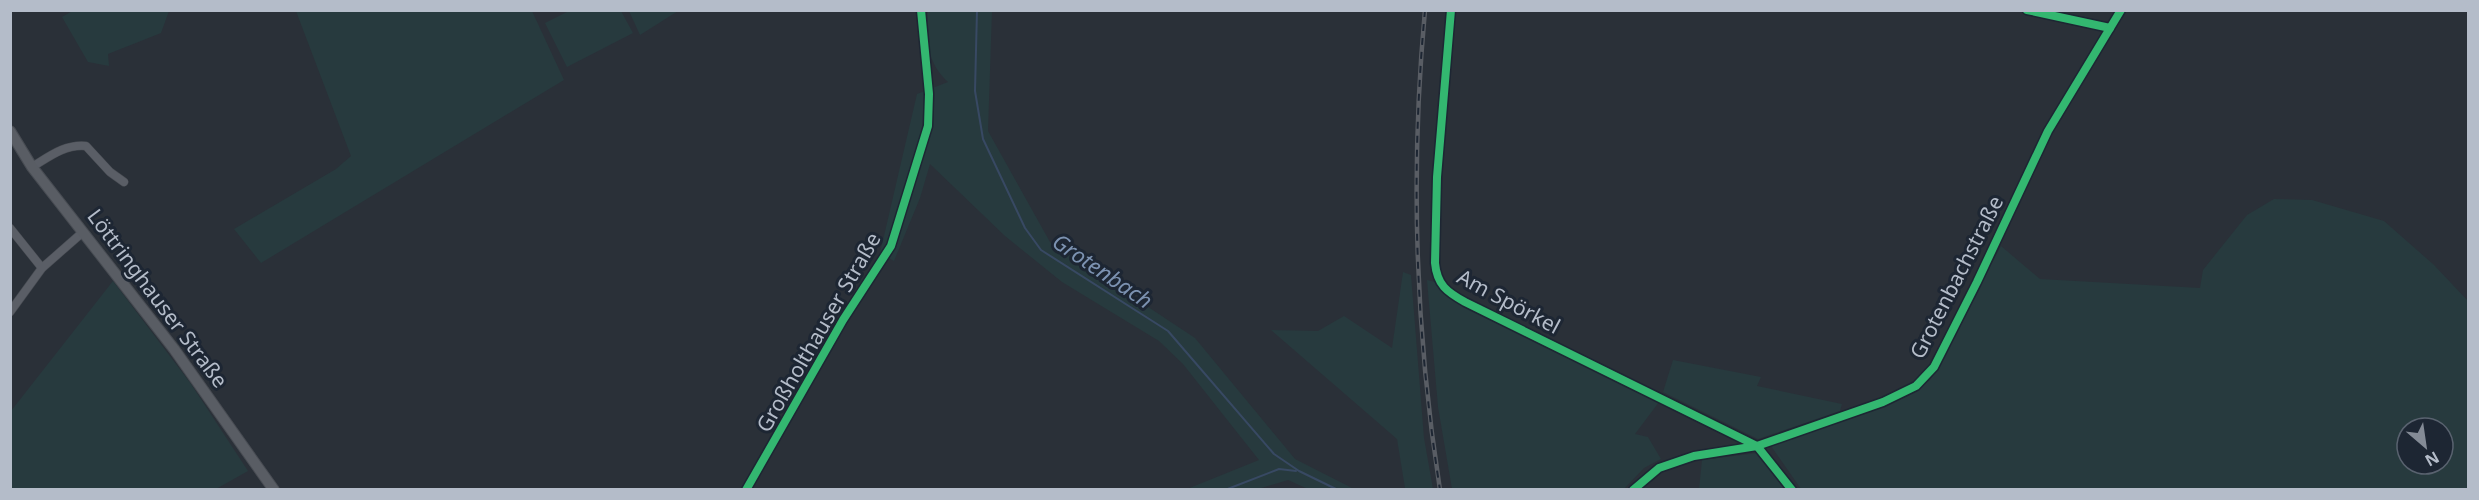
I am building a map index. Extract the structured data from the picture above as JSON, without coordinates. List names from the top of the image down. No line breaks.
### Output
{"streets":{"street":["Grotenbachstraße","Löttringhauser Straße","Am Spörkel","Großholthauser Straße"]},"crossings":[["Grotenbachstraße","Am Spörkel"]],"water":["Grotenbach"],"north":"bottom right"}
